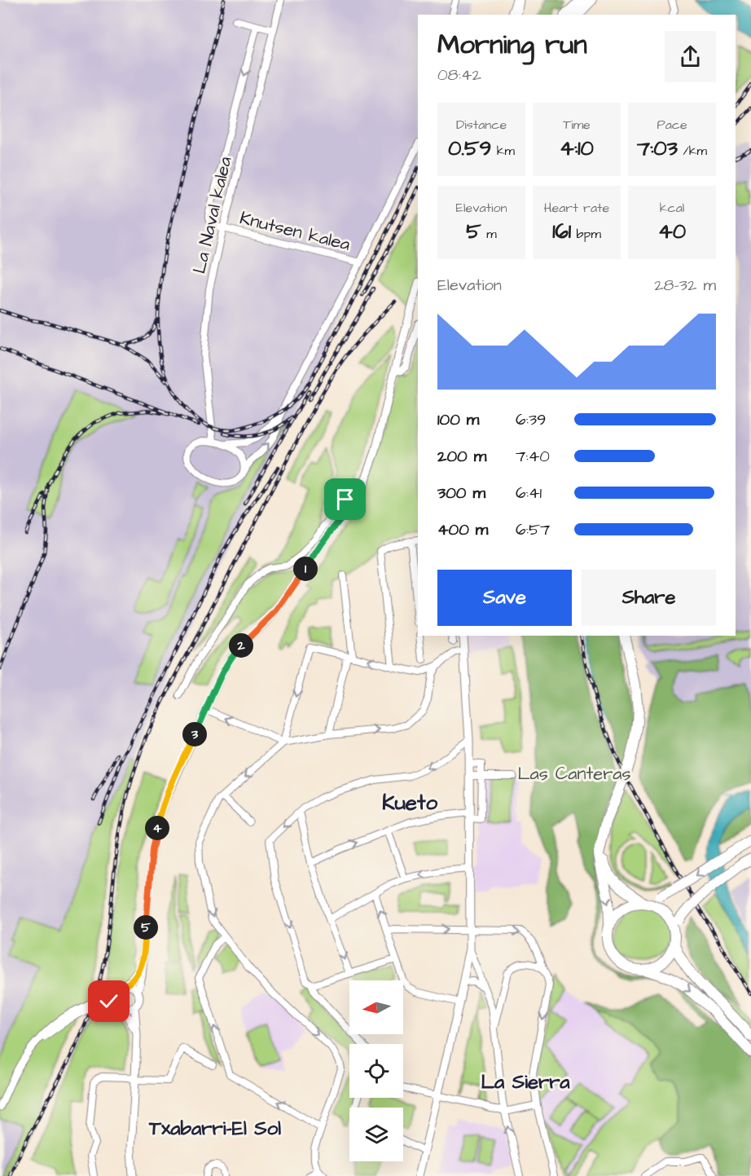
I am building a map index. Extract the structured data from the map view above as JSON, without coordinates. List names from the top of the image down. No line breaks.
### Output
{"streets":{"street":["La Naval kalea","Knutsen kalea"]},"crossings":[["La Naval kalea","Knutsen kalea"]],"districts":["Kueto","La Sierra","Txabarri-El Sol"],"parks":["Las Canteras"],"north":"left","page":{"heading":["Morning run","08:42"],"stats":[["Distance","0.59 km"],["Time","4:10"],["Pace","7:03 /km"],["Elevation","5 m"],["Heart rate","161 bpm"],["kcal","40"]],"chart":["Elevation","28–32 m"],"list":[{"name":"100 m","note":"6:39"},{"name":"200 m","note":"7:40"},{"name":"300 m","note":"6:41"},{"name":"400 m","note":"6:57"}],"pins":["1","2","3","4","5"],"buttons":["Save","Share"]}}
